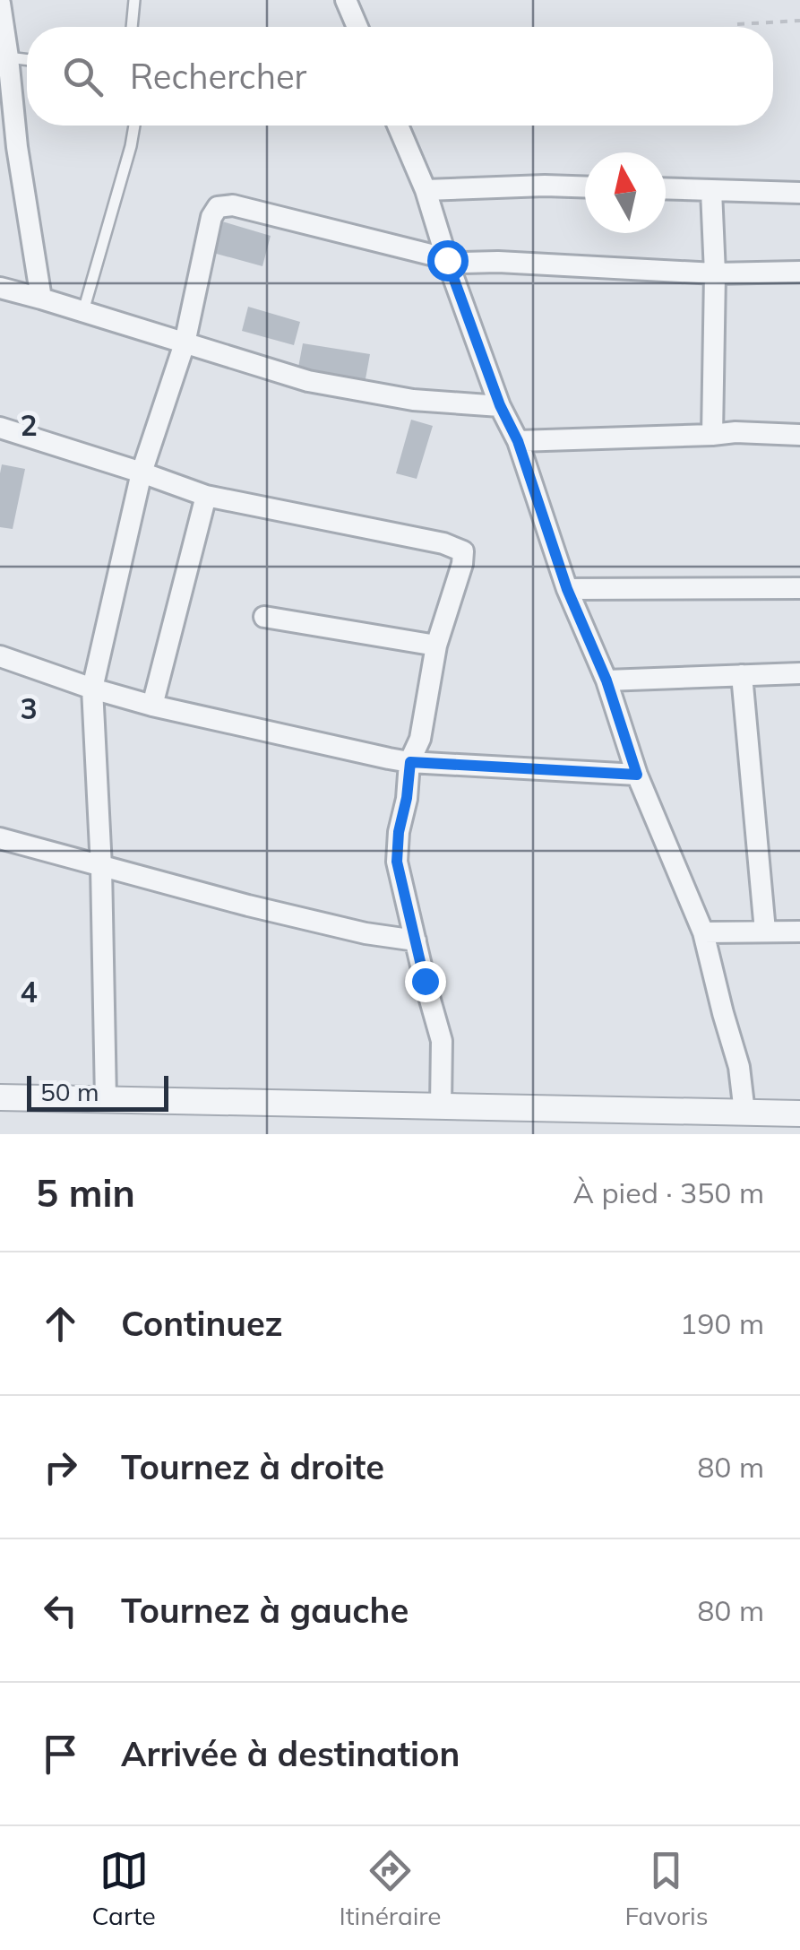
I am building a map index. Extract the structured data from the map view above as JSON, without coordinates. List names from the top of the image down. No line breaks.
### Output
{"scale_bar":"50 m","north":"top","page":{"search":"Rechercher","scale":"50 m","heading":["5 min","À pied · 350 m"],"list":[["Continuez","190 m"],["Tournez à droite","80 m"],["Tournez à gauche","80 m"],"Arrivée à destination"],"nav":["Carte","Itinéraire","Favoris"]},"grid":{"rows":["2","3","4"]}}
